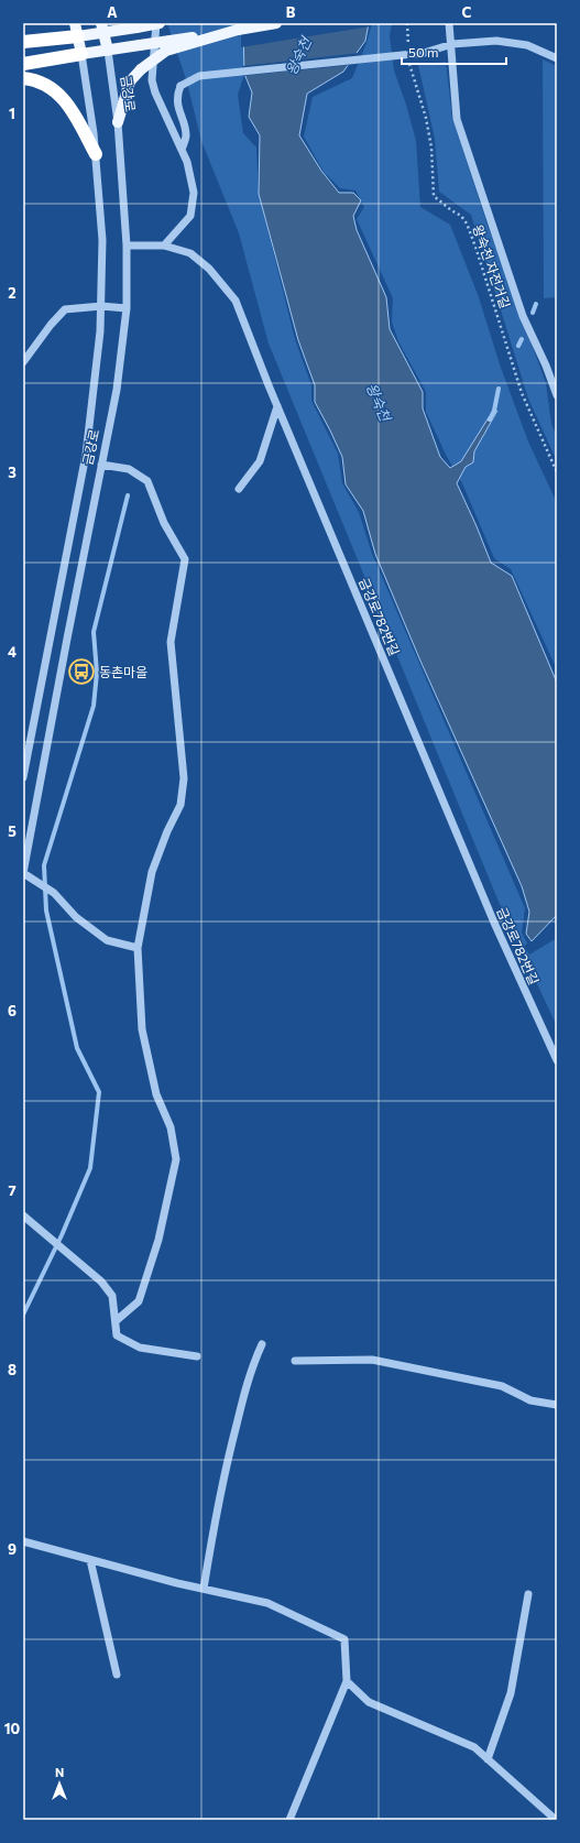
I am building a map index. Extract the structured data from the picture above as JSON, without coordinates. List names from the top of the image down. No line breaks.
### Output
{"streets":{"main road":["금강로"],"street":["금강로782번길"],"path":["왕숙천 자전거길"]},"crossings":[["금강로","금강로782번길"]],"water":["왕숙천"],"places":{"bus stop":["동촌마을"]},"scale_bar":"50 m","north":"top","grid":{"columns":["A","B","C"],"rows":["1","2","3","4","5","6","7","8","9","10"]}}
